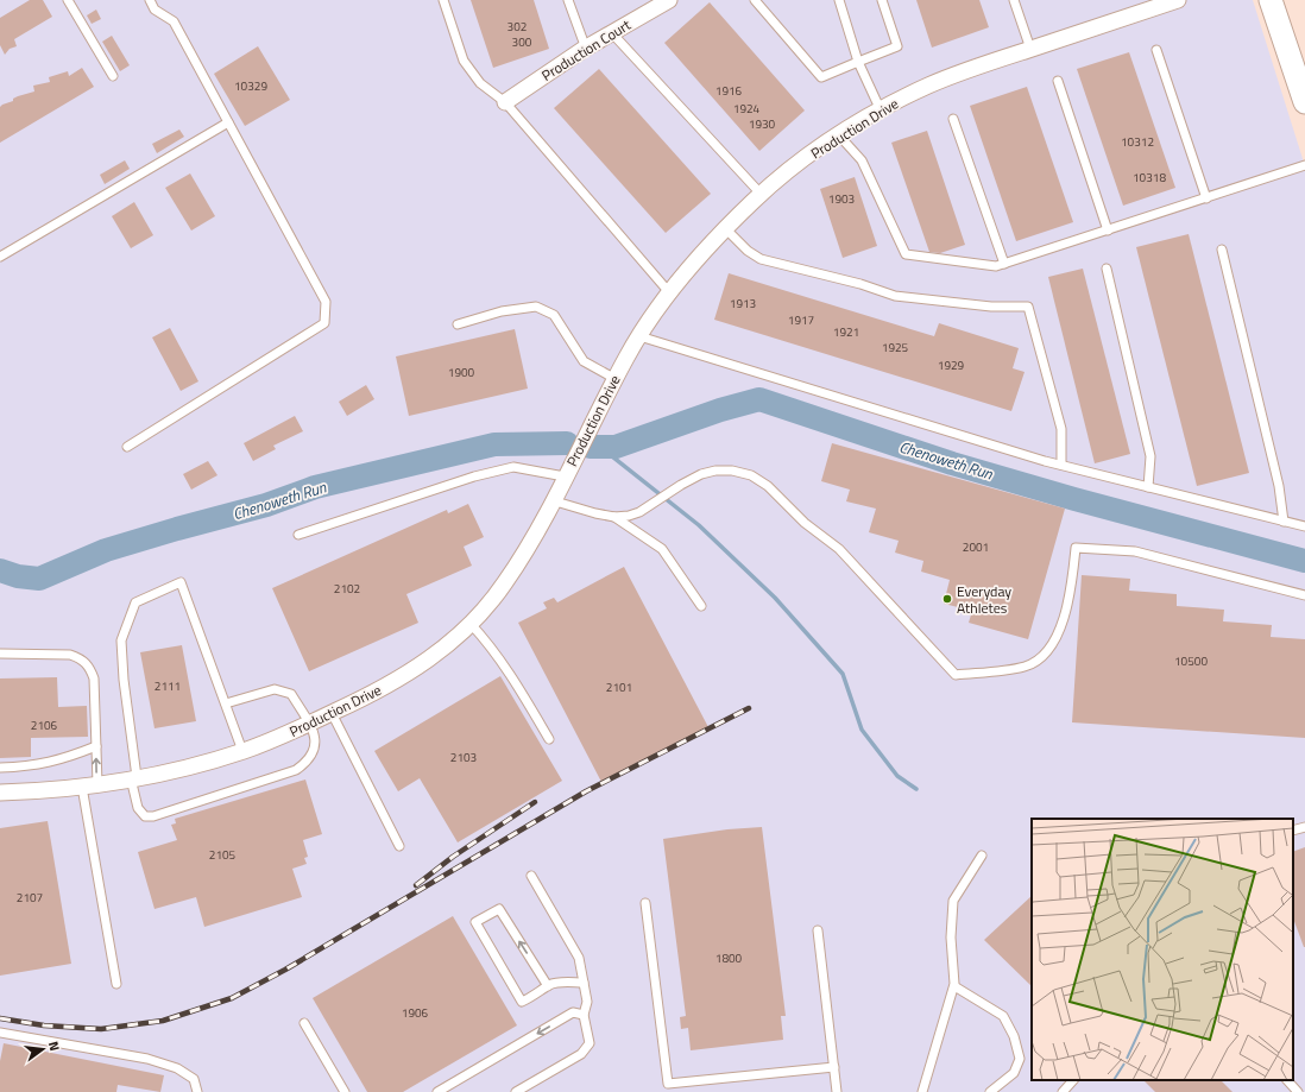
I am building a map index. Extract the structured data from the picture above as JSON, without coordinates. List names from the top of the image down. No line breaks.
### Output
{"streets":{"street":["Production Court","Production Drive"]},"water":["Chenoweth Run"],"places":["Everyday Athletes"],"house_numbers":["302","300","10329","1916","1924","1930","10312","10318","1903","1913","1917","1921","1925","1929","1900","2001","2102","10500","2111","2101","2106","2103","2105","2107","1800","1906"],"north":"right"}
